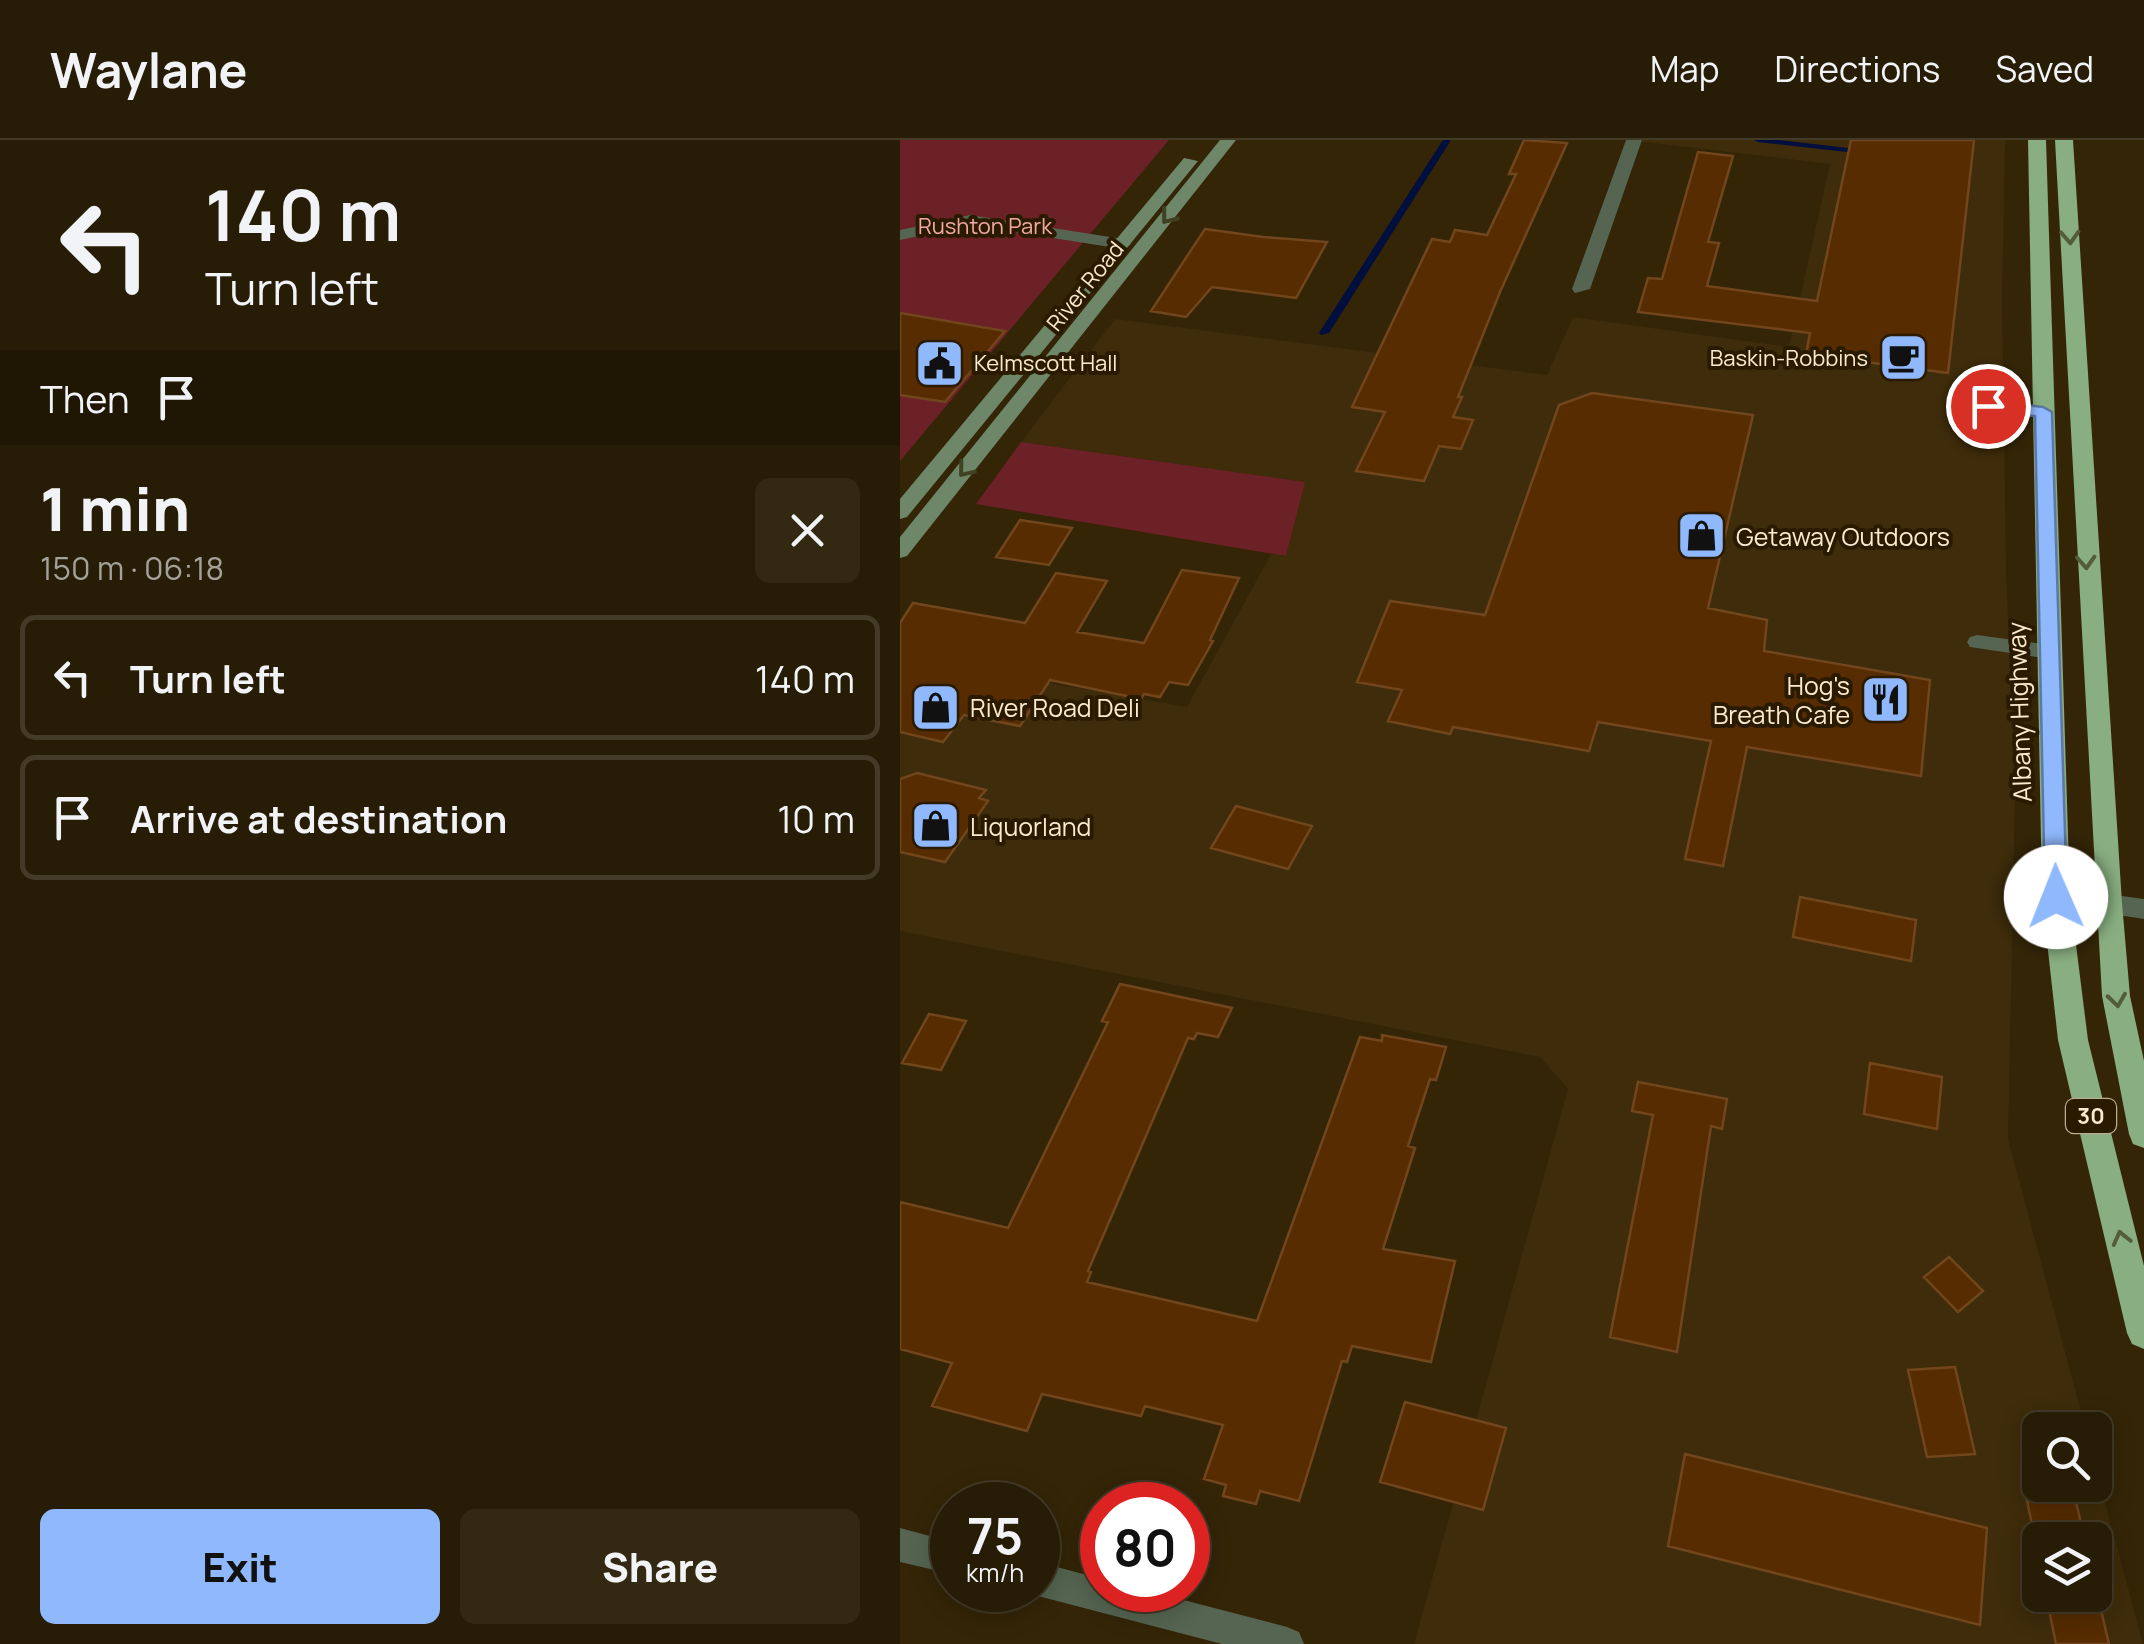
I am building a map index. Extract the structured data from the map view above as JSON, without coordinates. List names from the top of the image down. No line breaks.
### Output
{"streets":{"highway":["Albany Highway","30"],"main road":["River Road"]},"parks":["Rushton Park"],"places":{"cafe":["Baskin-Robbins"],"public building":["Kelmscott Hall"],"shop":["Getaway Outdoors","River Road Deli","Liquorland"],"restaurant":["Hog's Breath Cafe"]},"page":{"header":"Waylane","nav":["Map","Directions","Saved"],"turn":["140 m","Turn left"],"then":"Then","heading":["1 min","150 m · 06:18"],"list":[{"name":"Turn left","value":"140 m"},{"name":"Arrive at destination","value":"10 m"}],"speed":"75 km/h","limit":"80","buttons":["Exit","Share"]}}
